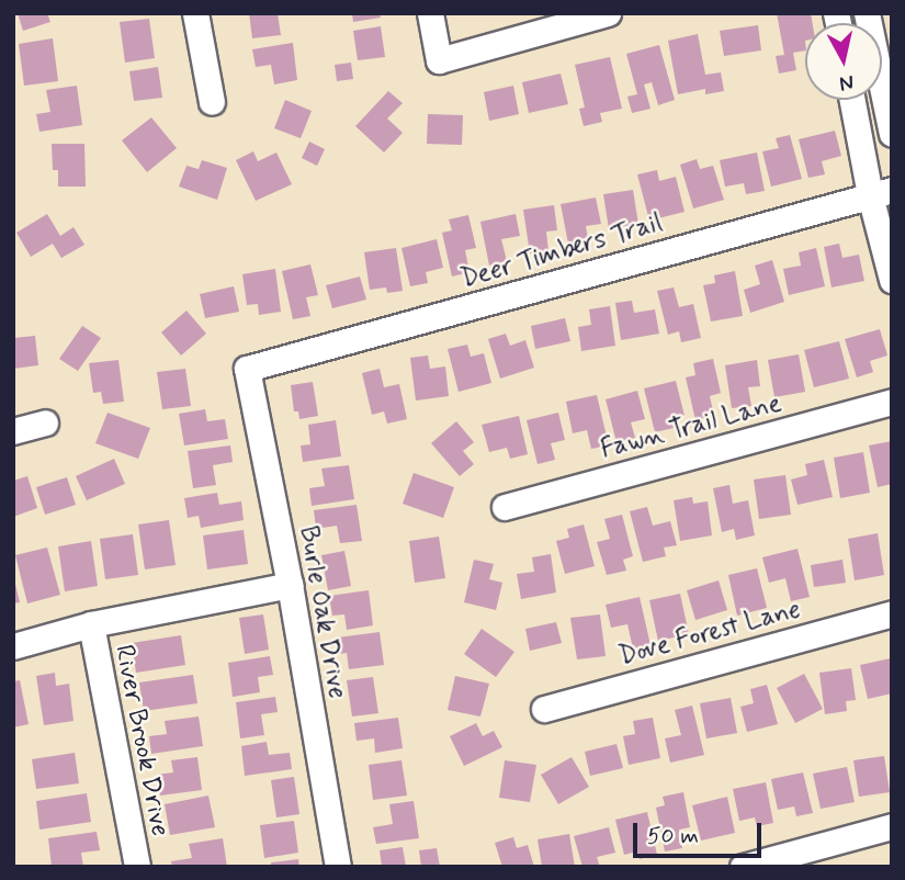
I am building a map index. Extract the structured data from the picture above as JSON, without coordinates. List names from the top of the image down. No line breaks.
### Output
{"streets":{"street":["Deer Timbers Trail","Fawn Trail Lane","Burle Oak Drive","Dove Forest Lane","River Brook Drive"]},"crossings":[["Deer Timbers Trail","Burle Oak Drive"]],"scale_bar":"50 m","north":"bottom"}
